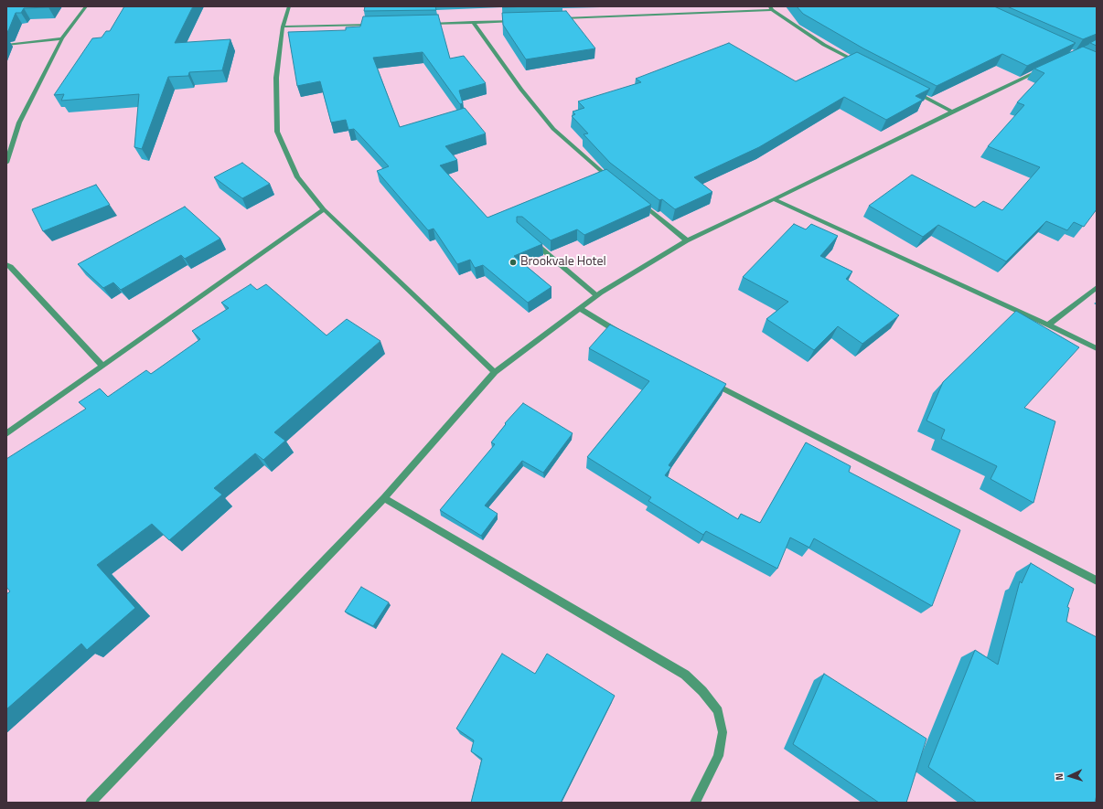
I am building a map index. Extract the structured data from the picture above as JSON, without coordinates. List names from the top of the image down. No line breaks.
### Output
{"places":["Brookvale Hotel"],"north":"left"}
